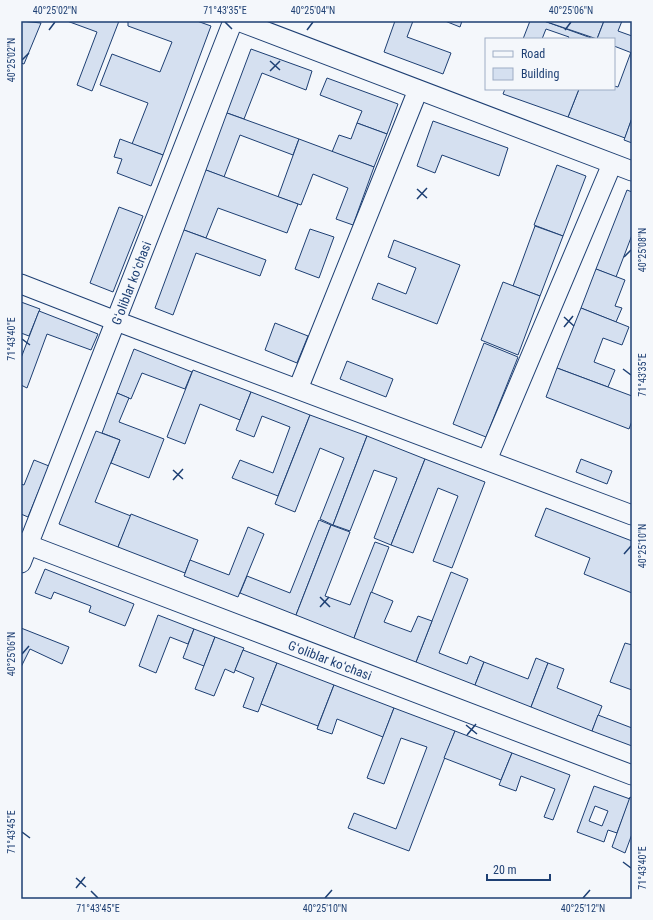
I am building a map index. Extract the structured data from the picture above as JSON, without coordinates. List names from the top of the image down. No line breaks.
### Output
{"streets":{"street":["Gʻoliblar koʻchasi"]},"legend":["Road","Building"],"scale_bar":"20 m","coordinates":["40°25'02\"N","71°43'35\"E","40°25'04\"N","40°25'06\"N","40°25'08\"N","71°43'40\"E","40°25'10\"N","71°43'45\"E","40°25'12\"N"]}
